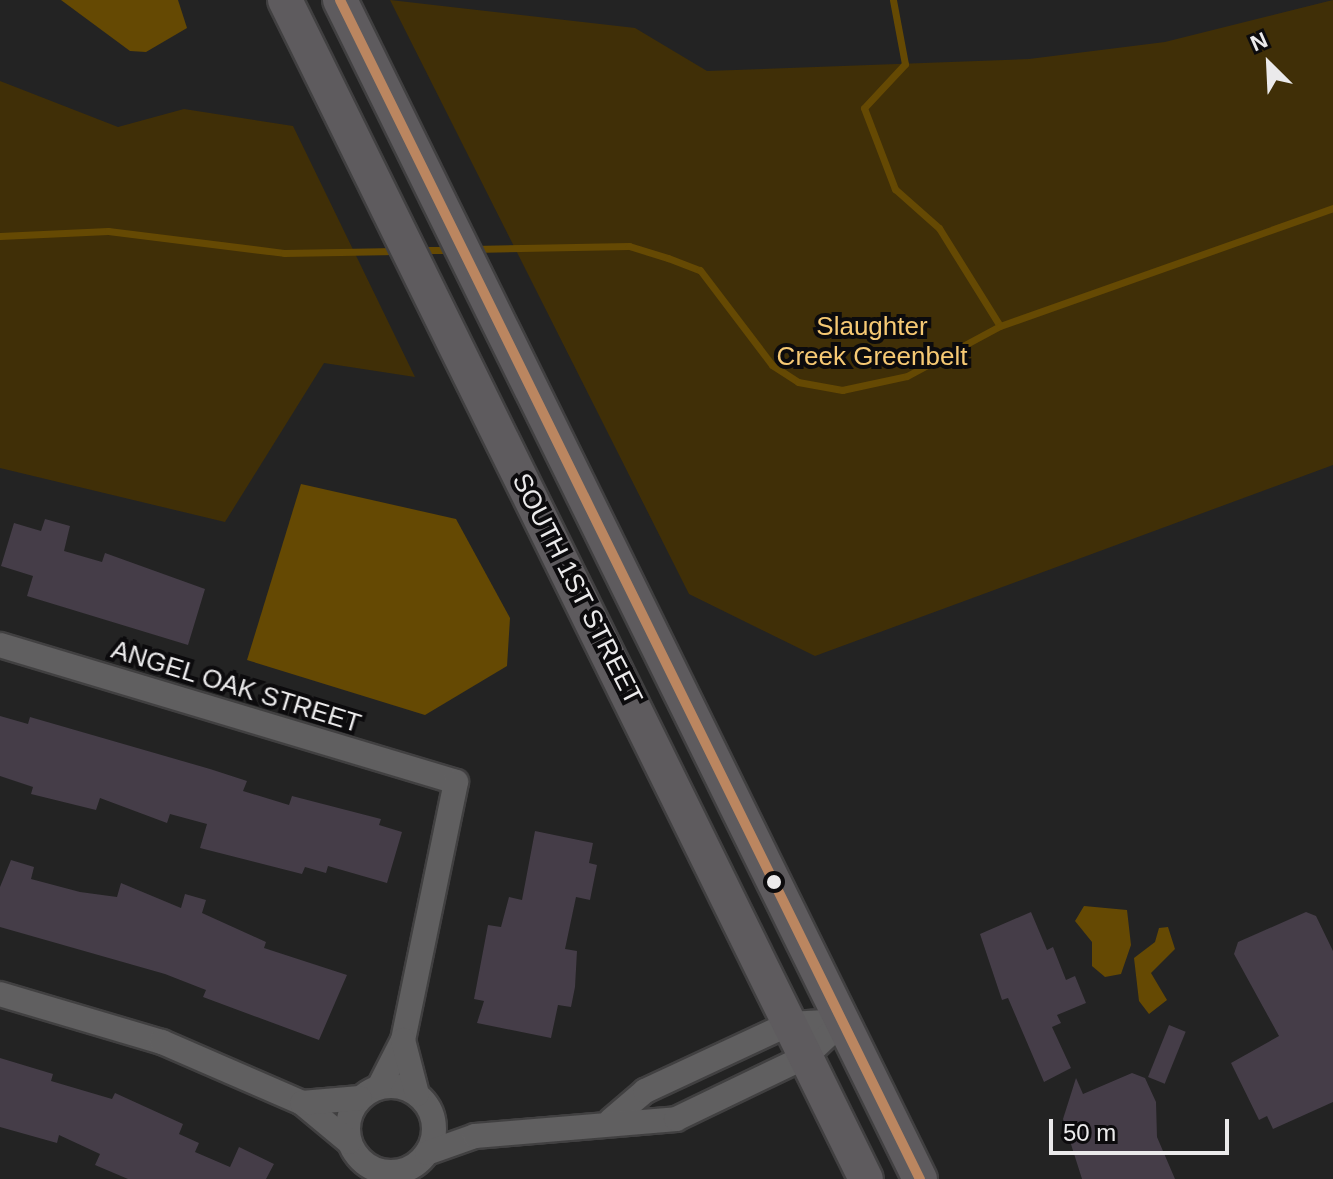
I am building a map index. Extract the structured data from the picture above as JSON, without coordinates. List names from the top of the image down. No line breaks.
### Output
{"streets":{"main road":["SOUTH 1ST STREET"],"street":["ANGEL OAK STREET"]},"parks":["Slaughter Creek Greenbelt"],"scale_bar":"50 m","north":"top left"}
